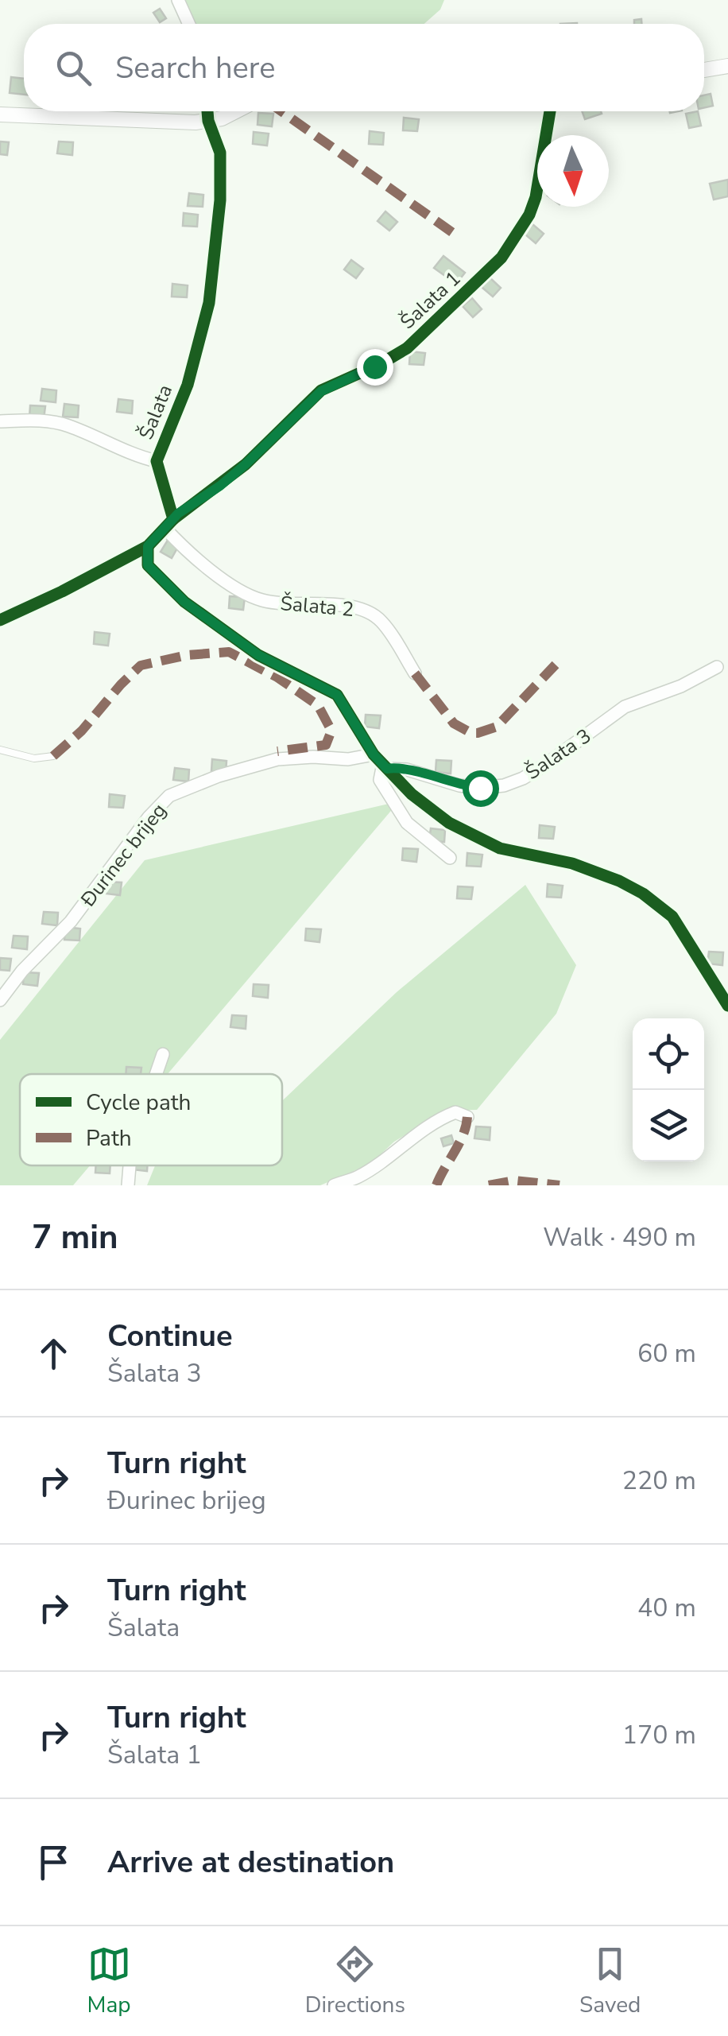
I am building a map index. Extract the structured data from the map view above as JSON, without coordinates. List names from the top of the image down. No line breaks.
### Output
{"streets":{"street":["Šalata 1","Šalata","Šalata 2","Šalata 3","Đurinec brijeg"]},"crossings":[["Šalata 1","Šalata"],["Šalata 1","Šalata 2"],["Šalata","Šalata 2"],["Šalata 3","Đurinec brijeg"]],"legend":["Cycle path","Path"],"north":"bottom","page":{"search":"Search here","heading":["7 min","Walk · 490 m"],"list":[["Continue","Šalata 3","60 m"],["Turn right","Đurinec brijeg","220 m"],["Turn right","Šalata","40 m"],["Turn right","Šalata 1","170 m"],"Arrive at destination"],"nav":["Map","Directions","Saved"]}}
